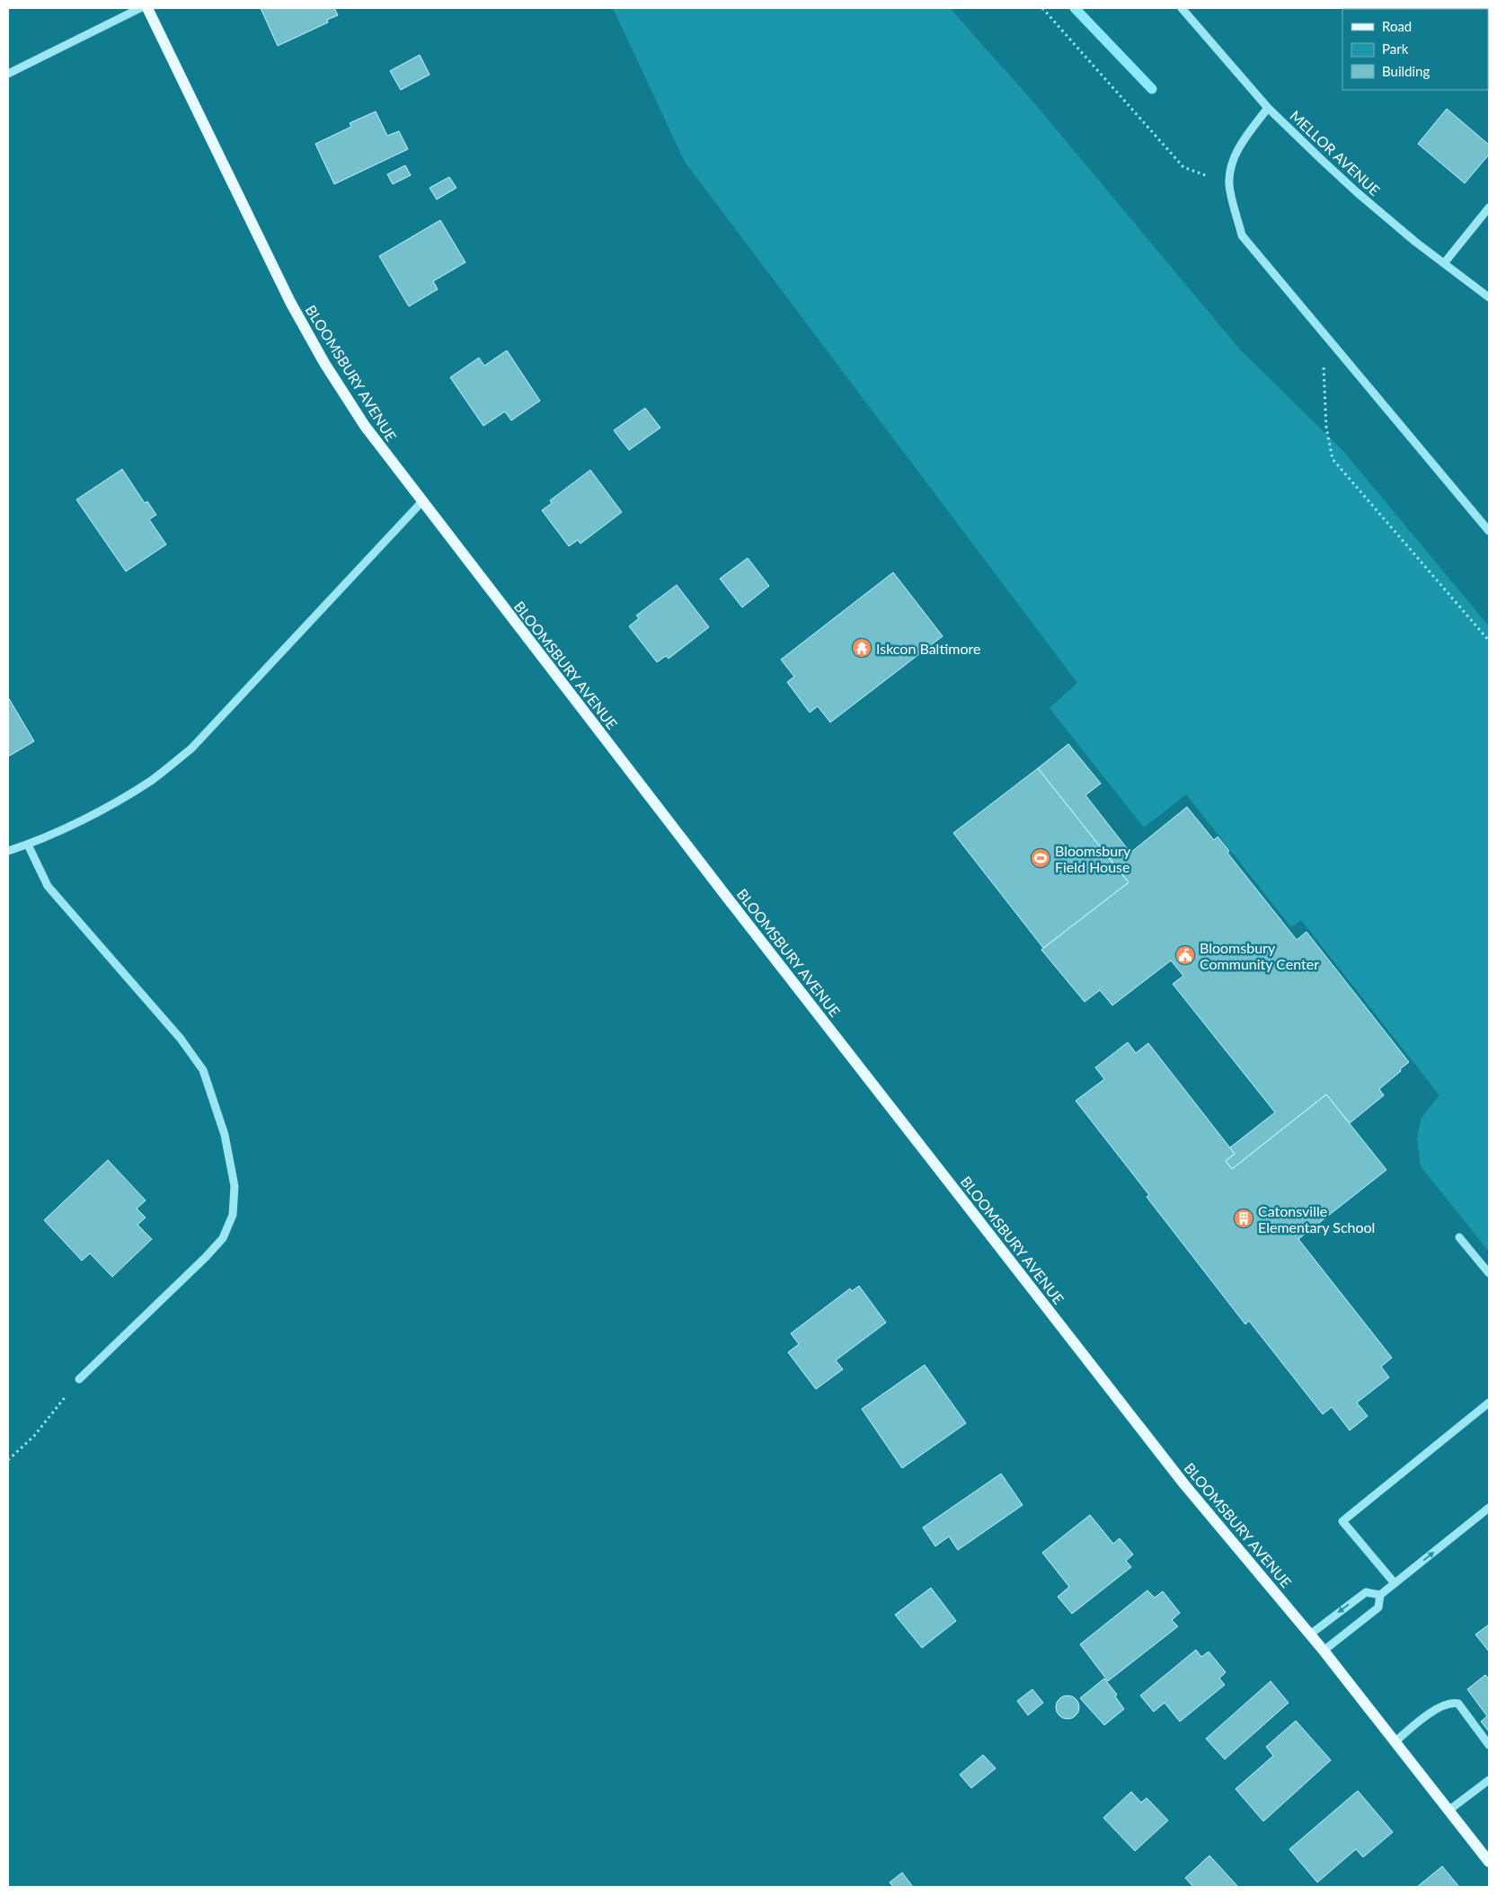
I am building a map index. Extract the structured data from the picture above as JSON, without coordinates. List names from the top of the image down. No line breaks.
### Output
{"streets":{"main road":["BLOOMSBURY AVENUE"],"street":["MELLOR AVENUE"]},"places":{"temple":["Iskcon Baltimore"],"sports":["Bloomsbury Field House"],"public building":["Bloomsbury Community Center"],"building":["Catonsville Elementary School"]},"legend":["Road","Park","Building"]}
